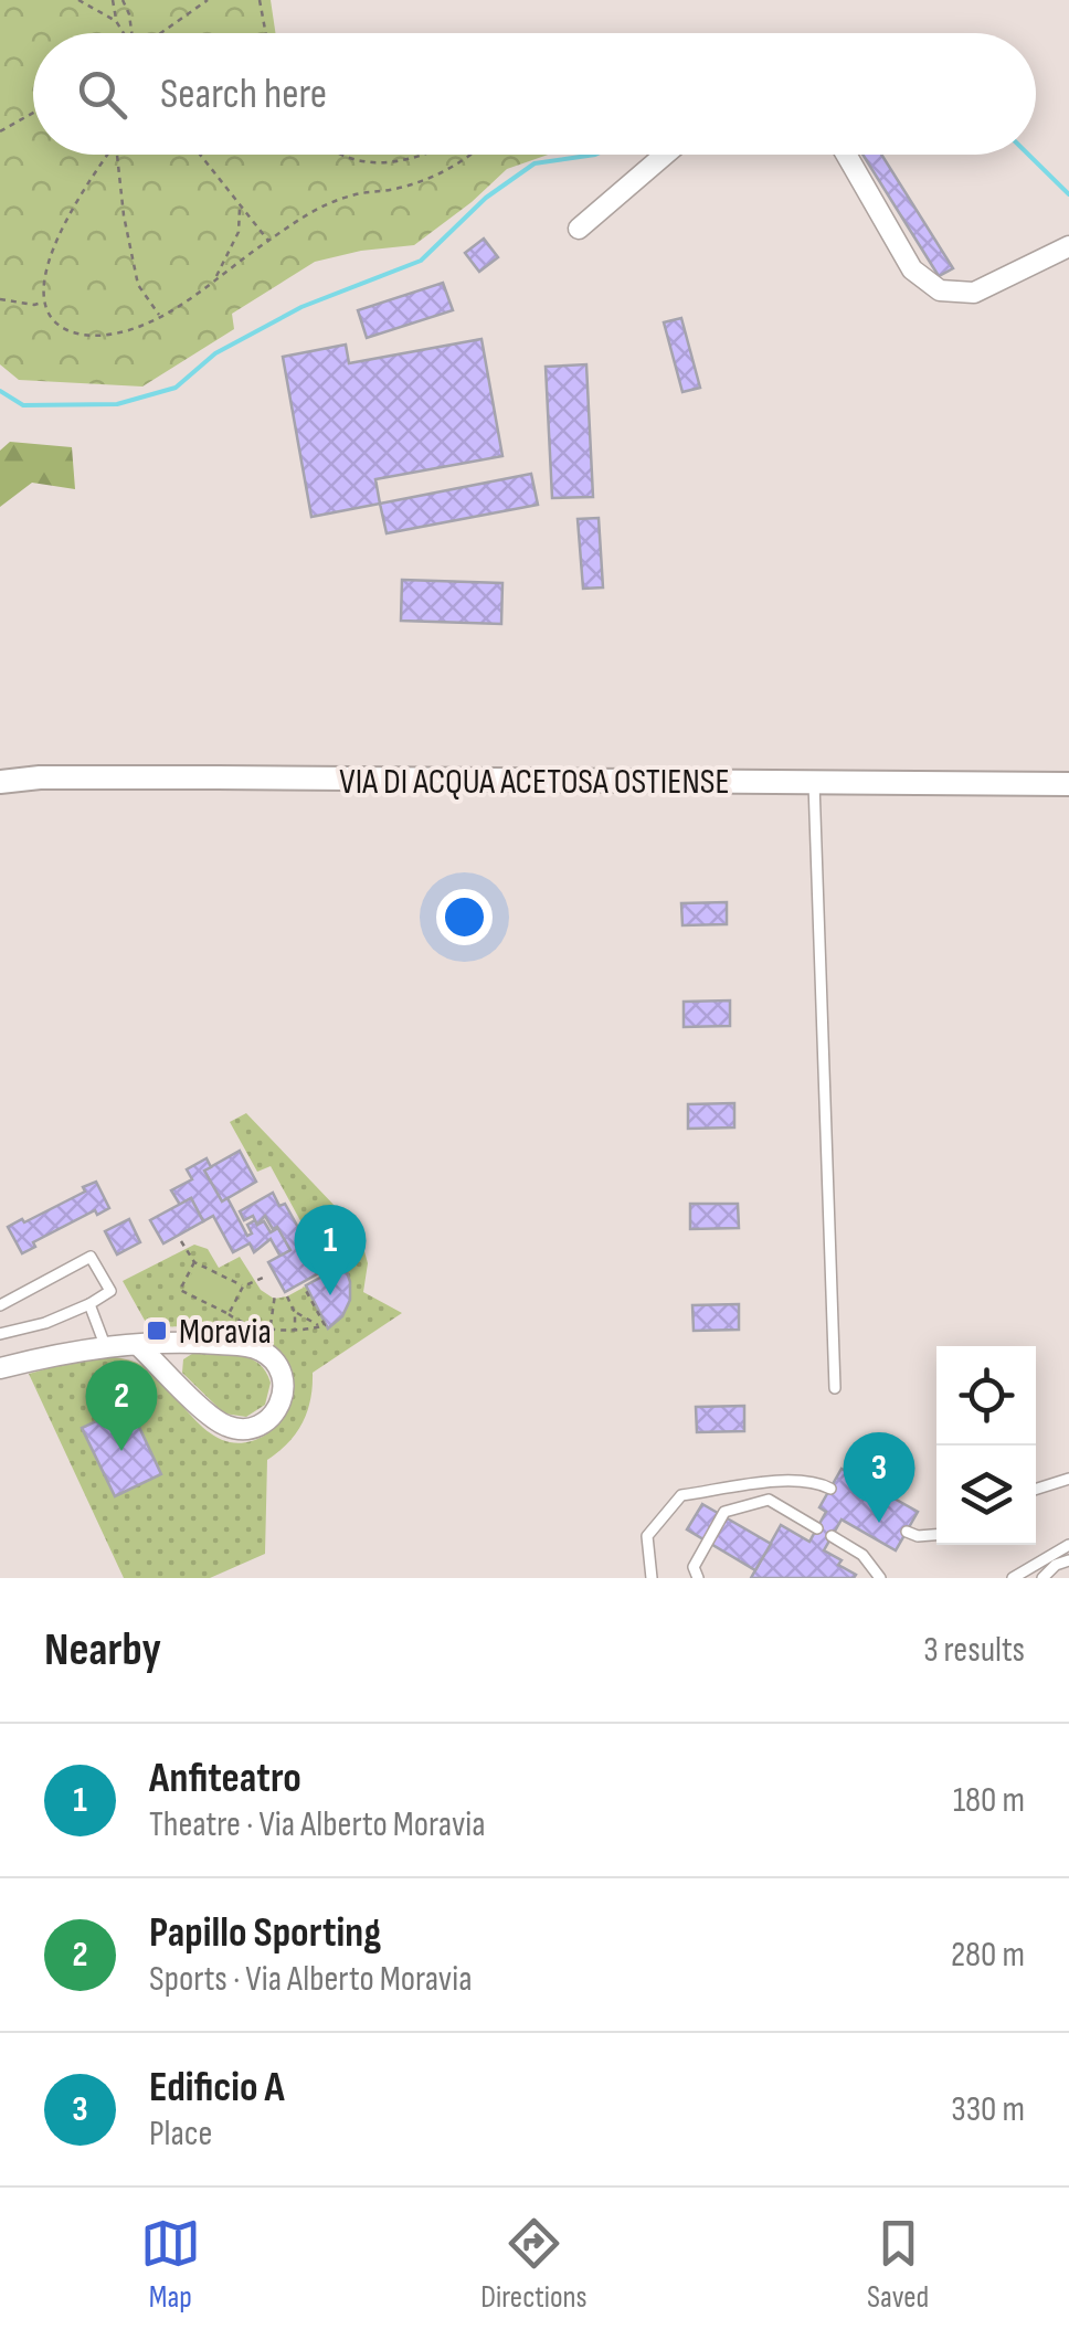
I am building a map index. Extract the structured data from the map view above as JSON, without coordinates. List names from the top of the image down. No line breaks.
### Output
{"streets":{"street":["VIA DI ACQUA ACETOSA OSTIENSE"]},"places":{"transit":["Moravia"]},"page":{"search":"Search here","pins":["1","2","3"],"heading":["Nearby","3 results"],"list":[{"mark":"1","name":"Anfiteatro","note":"Theatre · Via Alberto Moravia","value":"180 m"},{"mark":"2","name":"Papillo Sporting","note":"Sports · Via Alberto Moravia","value":"280 m"},{"mark":"3","name":"Edificio A","note":"Place","value":"330 m"}],"nav":["Map","Directions","Saved"]}}
